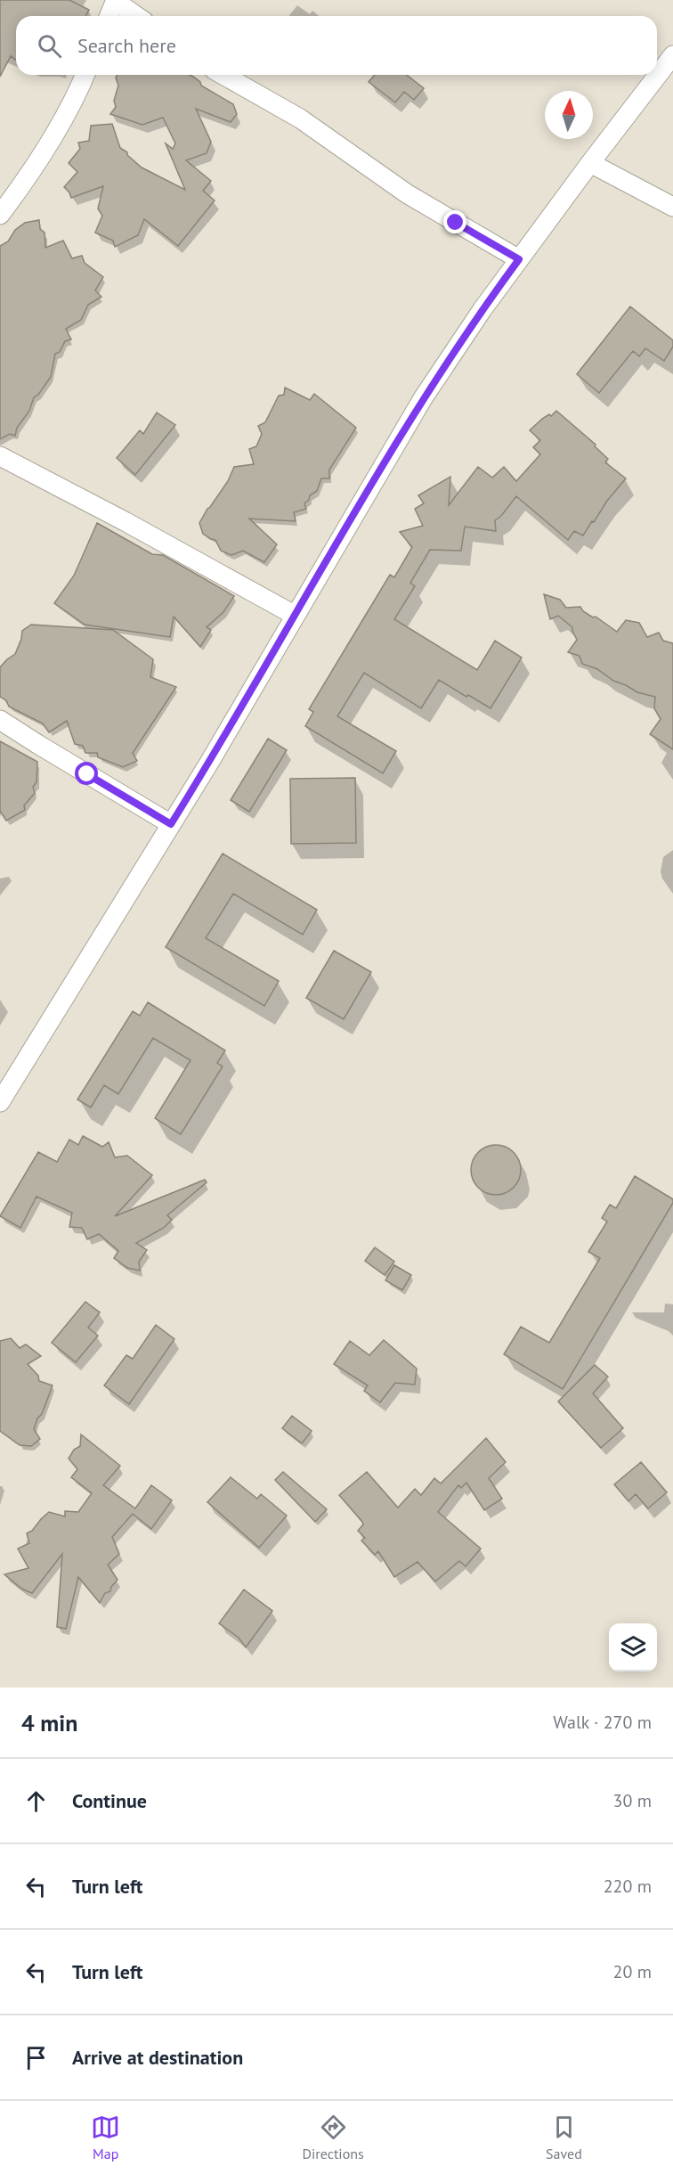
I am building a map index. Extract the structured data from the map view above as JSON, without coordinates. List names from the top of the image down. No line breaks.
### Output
{"north":"top","page":{"search":"Search here","heading":["4 min","Walk · 270 m"],"list":[["Continue","30 m"],["Turn left","220 m"],["Turn left","20 m"],"Arrive at destination"],"nav":["Map","Directions","Saved"]}}
